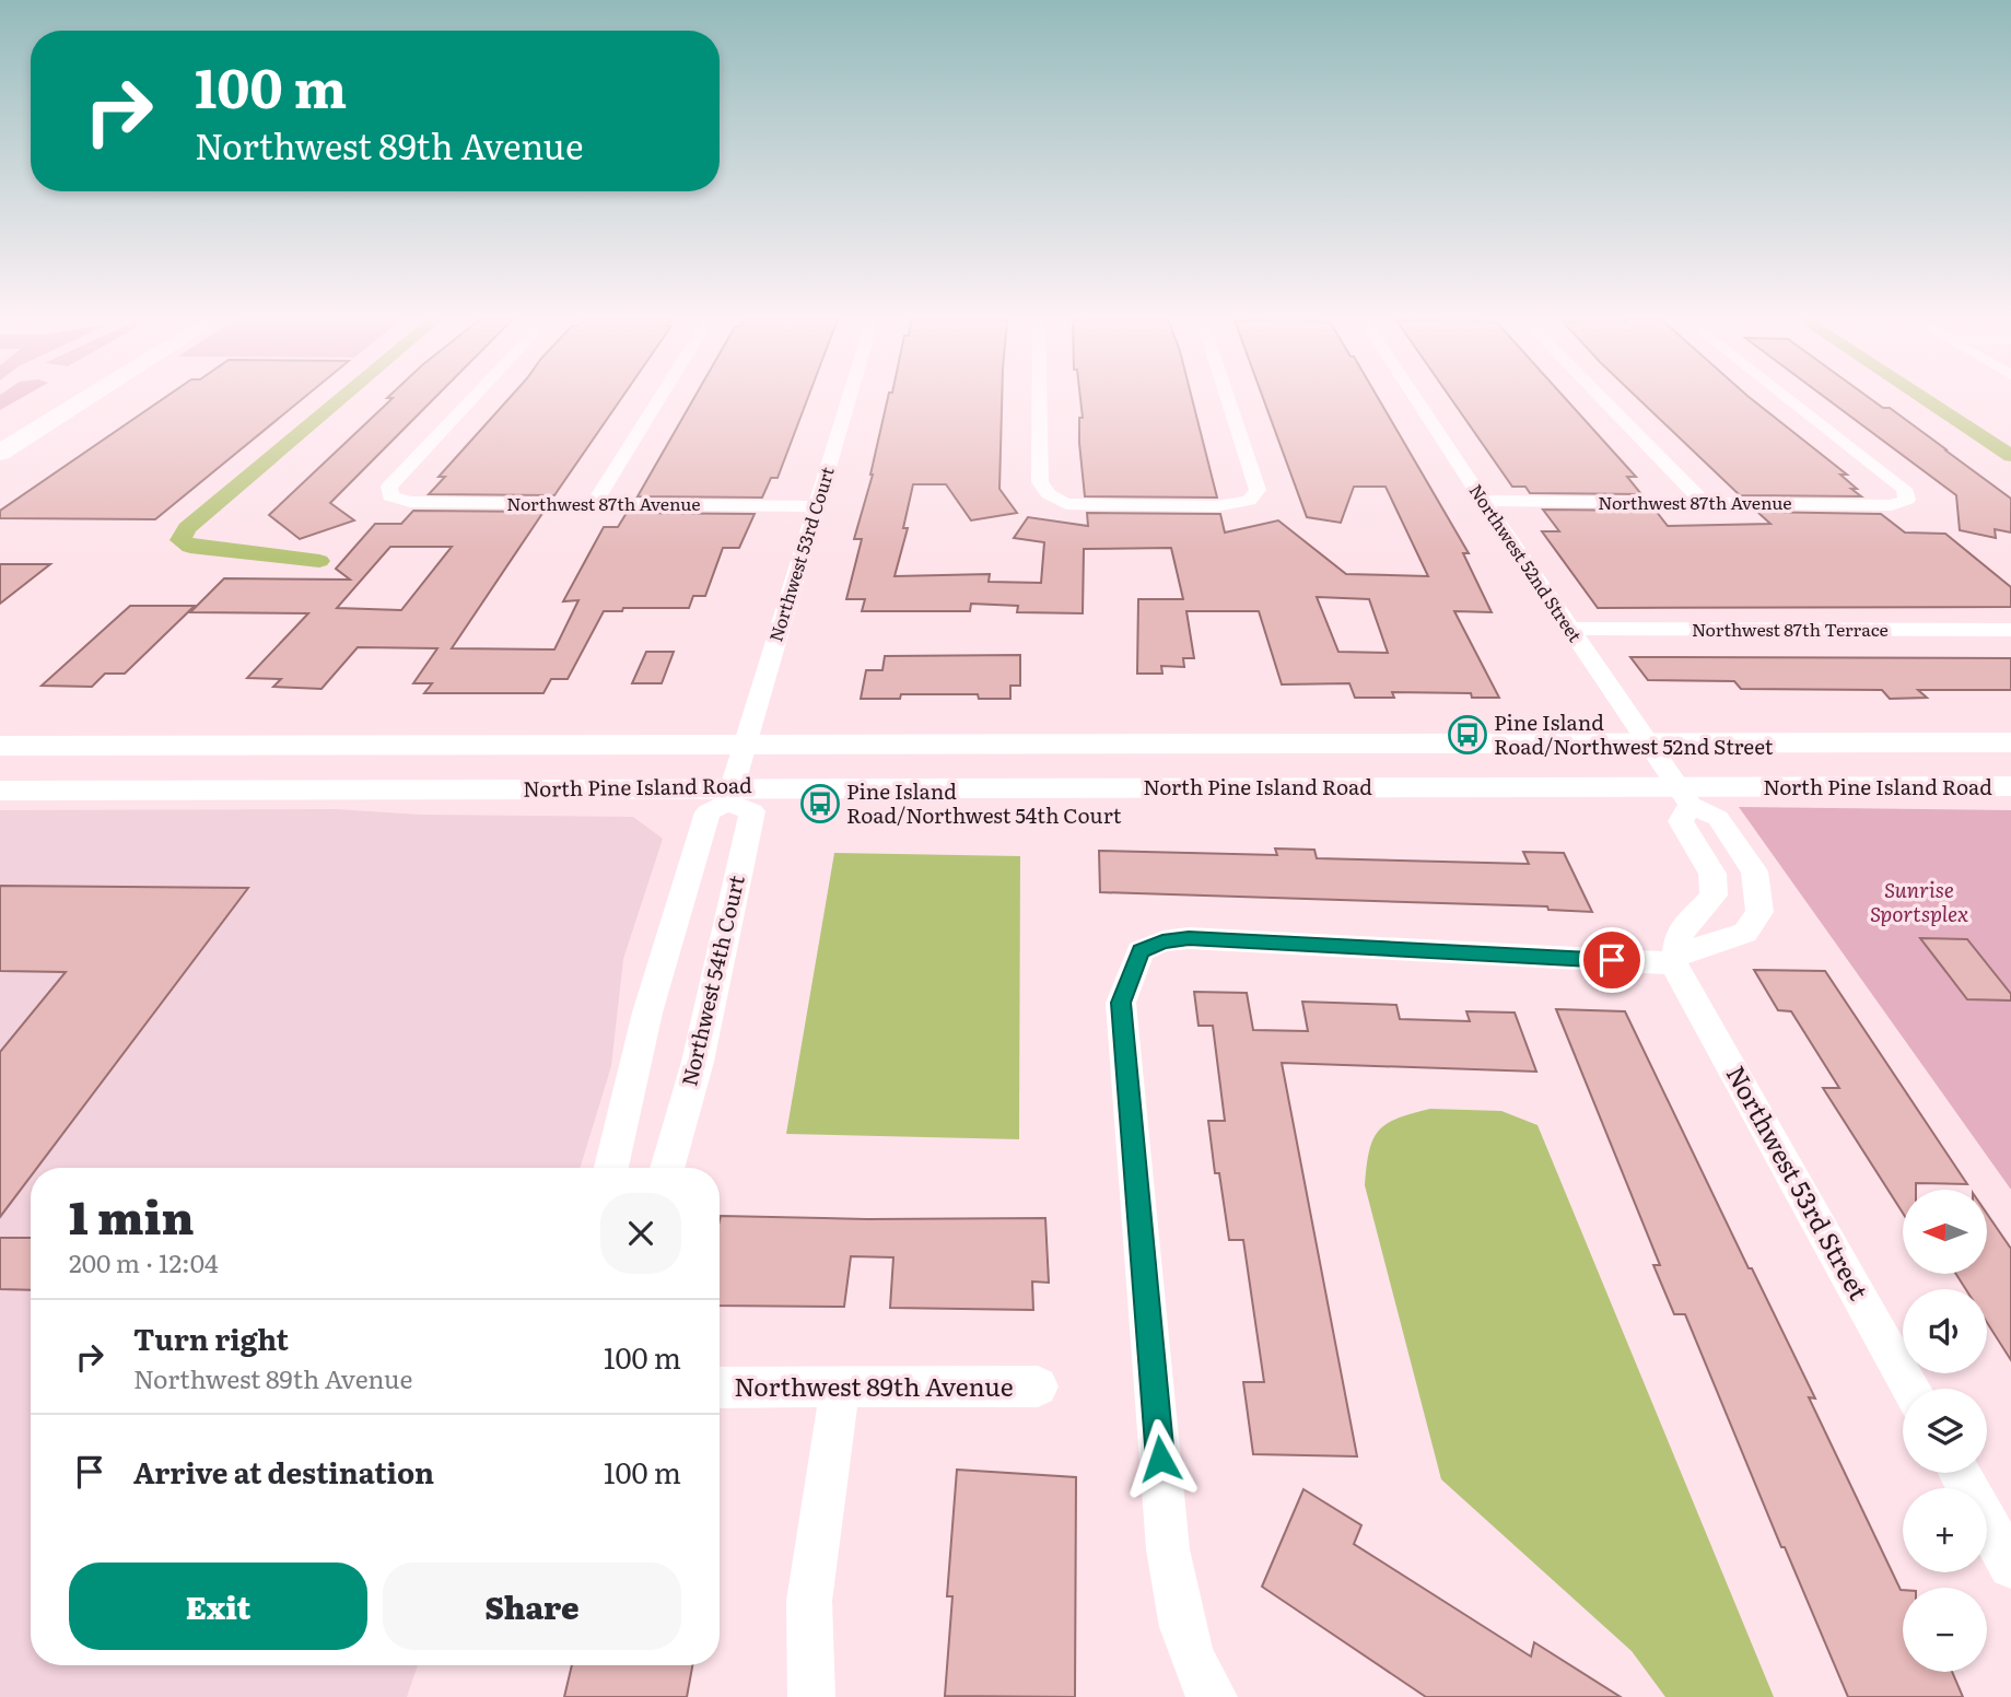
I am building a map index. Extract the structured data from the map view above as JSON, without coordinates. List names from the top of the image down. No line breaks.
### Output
{"streets":{"main road":["North Pine Island Road"],"street":["Northwest 87th Avenue","Northwest 53rd Court","Northwest 52nd Street","Northwest 87th Terrace","Northwest 54th Court","Northwest 53rd Street","Northwest 89th Avenue"]},"crossings":[["Northwest 87th Avenue","Northwest 53rd Court"],["Northwest 87th Avenue","Northwest 52nd Street"],["Northwest 53rd Court","North Pine Island Road"],["Northwest 52nd Street","Northwest 87th Terrace"],["Northwest 52nd Street","North Pine Island Road"],["Northwest 52nd Street","Northwest 53rd Street"],["North Pine Island Road","Northwest 54th Court"]],"parks":["Sunrise Sportsplex"],"places":{"bus stop":["Pine Island Road/Northwest 52nd Street","Pine Island Road/Northwest 54th Court"]},"north":"left","page":{"turn":["100 m","Northwest 89th Avenue"],"heading":["1 min","200 m · 12:04"],"map_buttons":["+","−"],"list":[{"name":"Turn right","note":"Northwest 89th Avenue","value":"100 m"},{"name":"Arrive at destination","value":"100 m"}],"buttons":["Exit","Share"]}}
